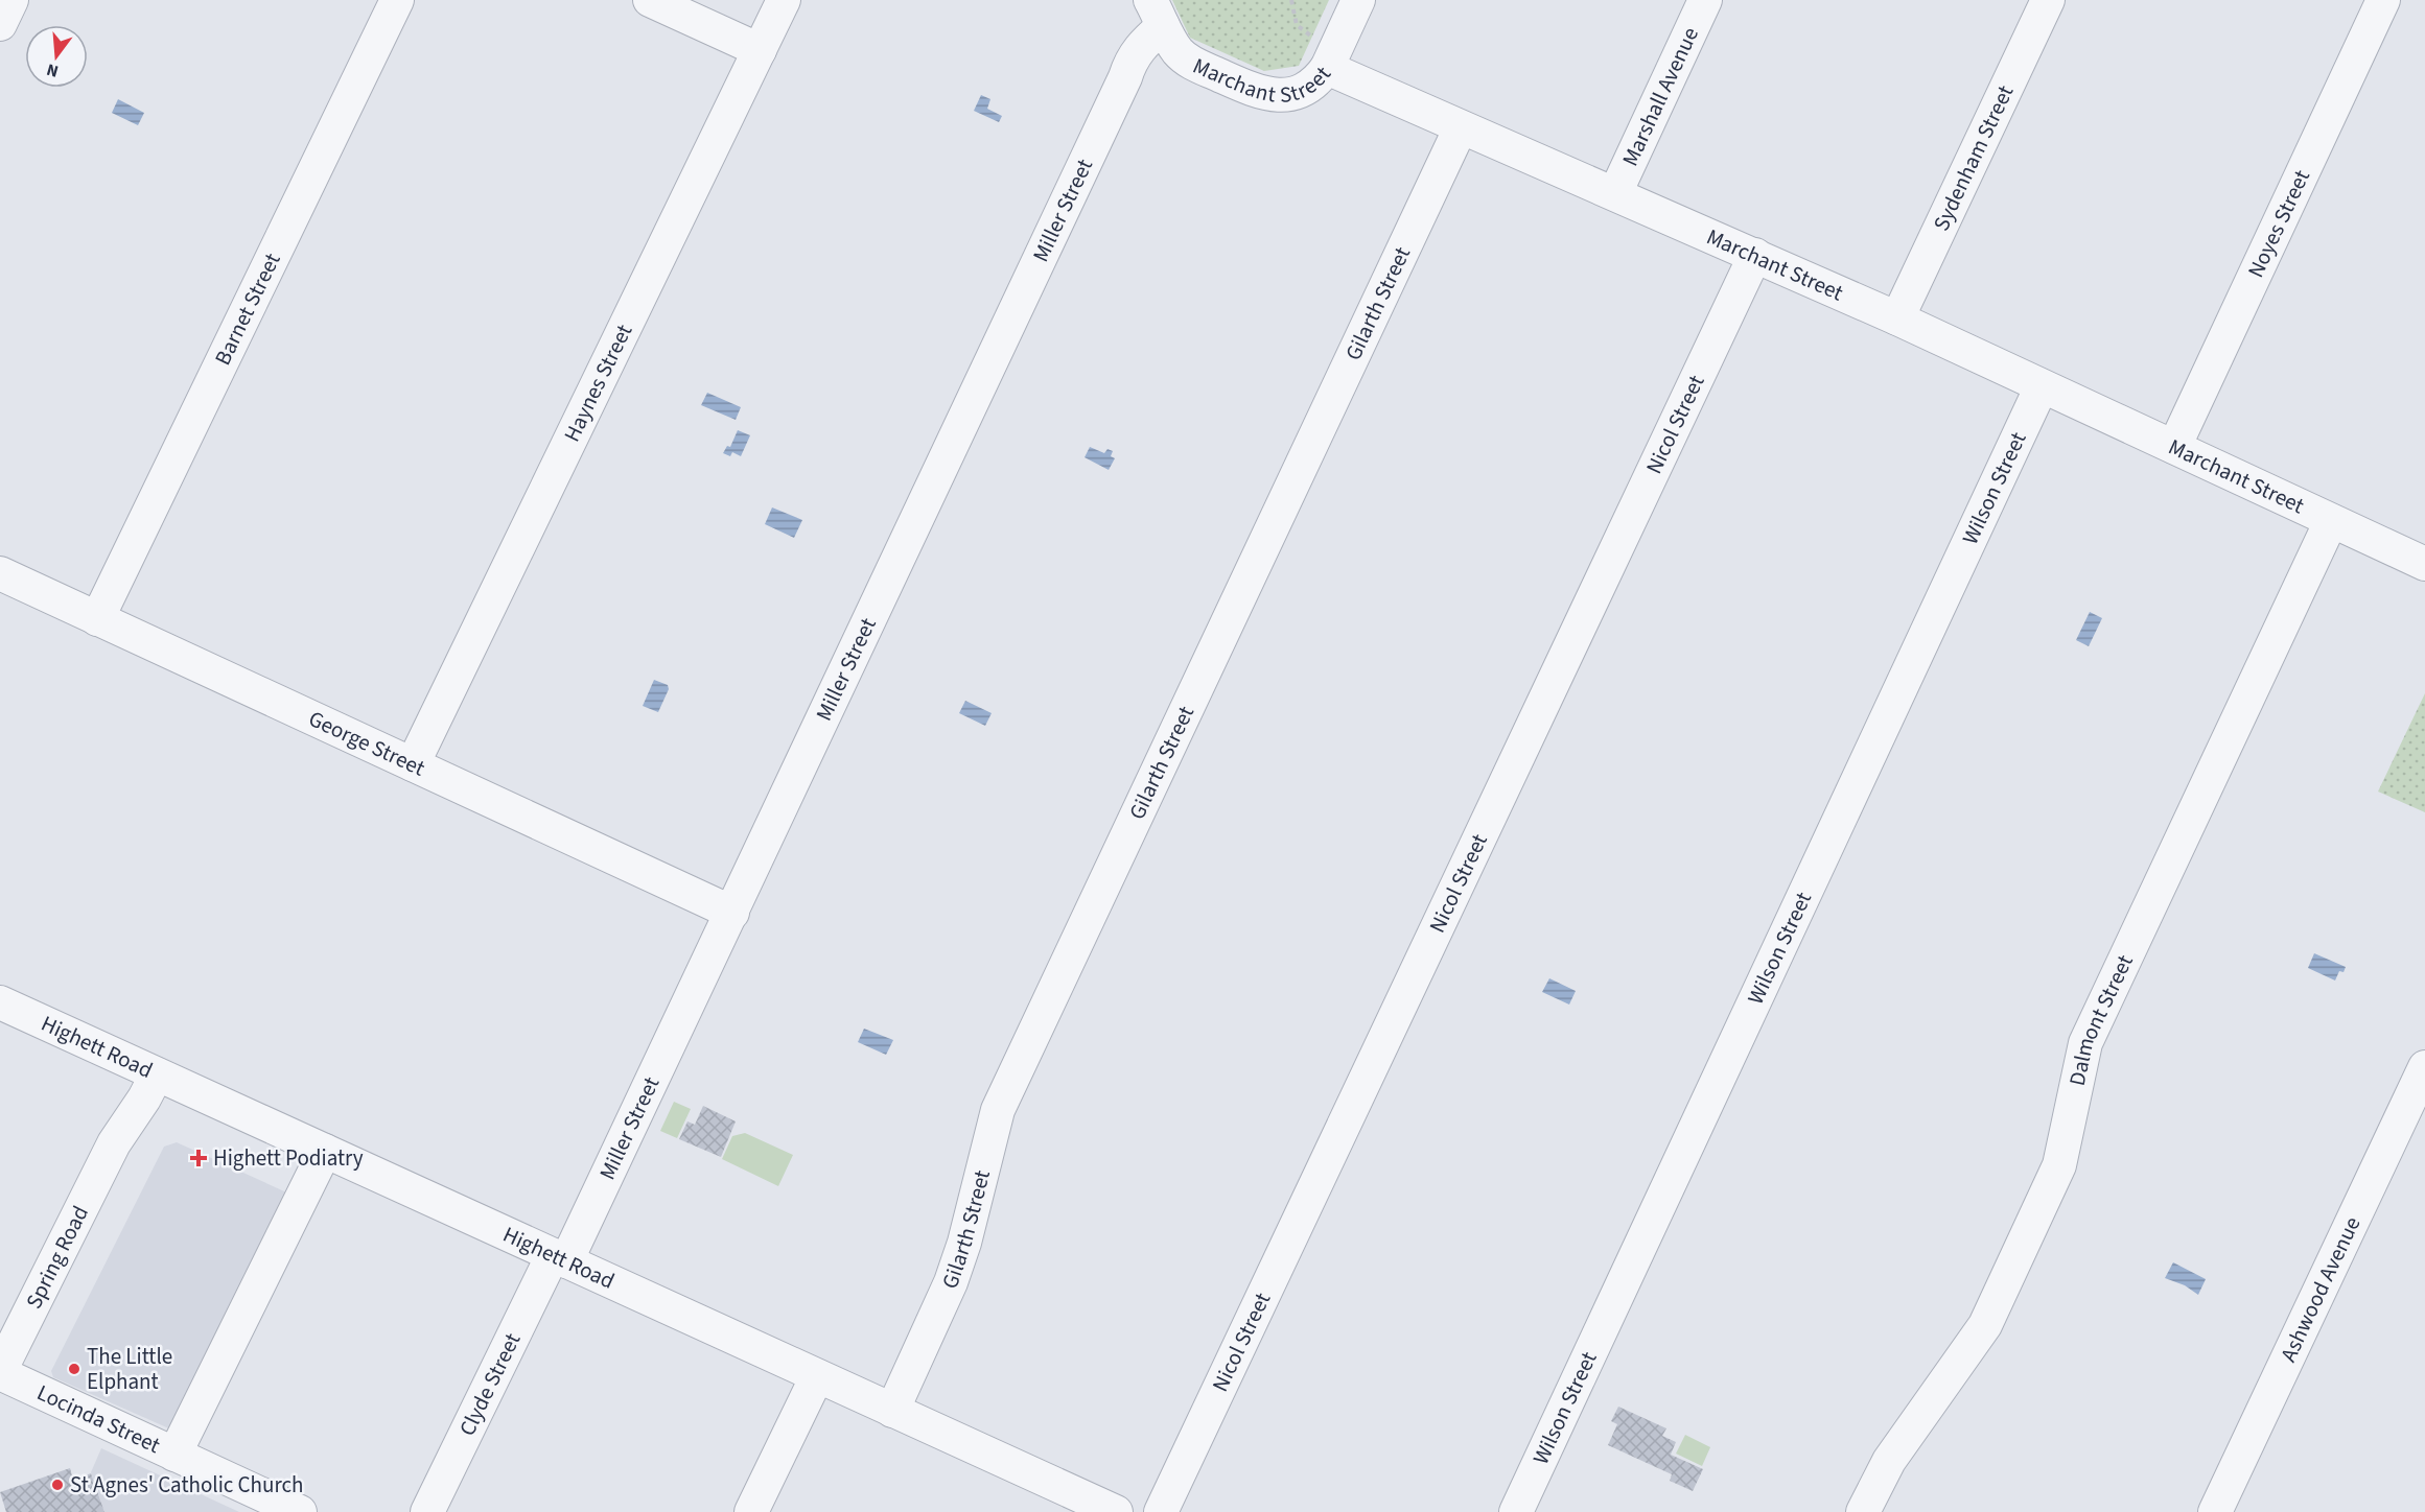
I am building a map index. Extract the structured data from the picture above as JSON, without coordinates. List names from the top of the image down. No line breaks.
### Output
{"streets":{"street":["Marchant Street","Marshall Avenue","Sydenham Street","Miller Street","Noyes Street","Gilarth Street","Barnet Street","Haynes Street","Nicol Street","Wilson Street","George Street","Dalmont Street","Highett Road","Spring Road","Ashwood Avenue","Clyde Street","Locinda Street"]},"crossings":[["Marchant Street","Marshall Avenue"],["Marchant Street","Sydenham Street"],["Marchant Street","Miller Street"],["Marchant Street","Noyes Street"],["Marchant Street","Gilarth Street"],["Marchant Street","Nicol Street"],["Marchant Street","Wilson Street"],["Marchant Street","Dalmont Street"],["Miller Street","George Street"],["Miller Street","Highett Road"],["Miller Street","Clyde Street"],["Gilarth Street","Highett Road"],["Barnet Street","George Street"],["Haynes Street","George Street"],["Highett Road","Spring Road"],["Highett Road","Clyde Street"],["Spring Road","Locinda Street"]],"places":{"health":["Highett Podiatry"],"other":["The Little Elphant","St Agnes' Catholic Church"]},"north":"bottom"}
